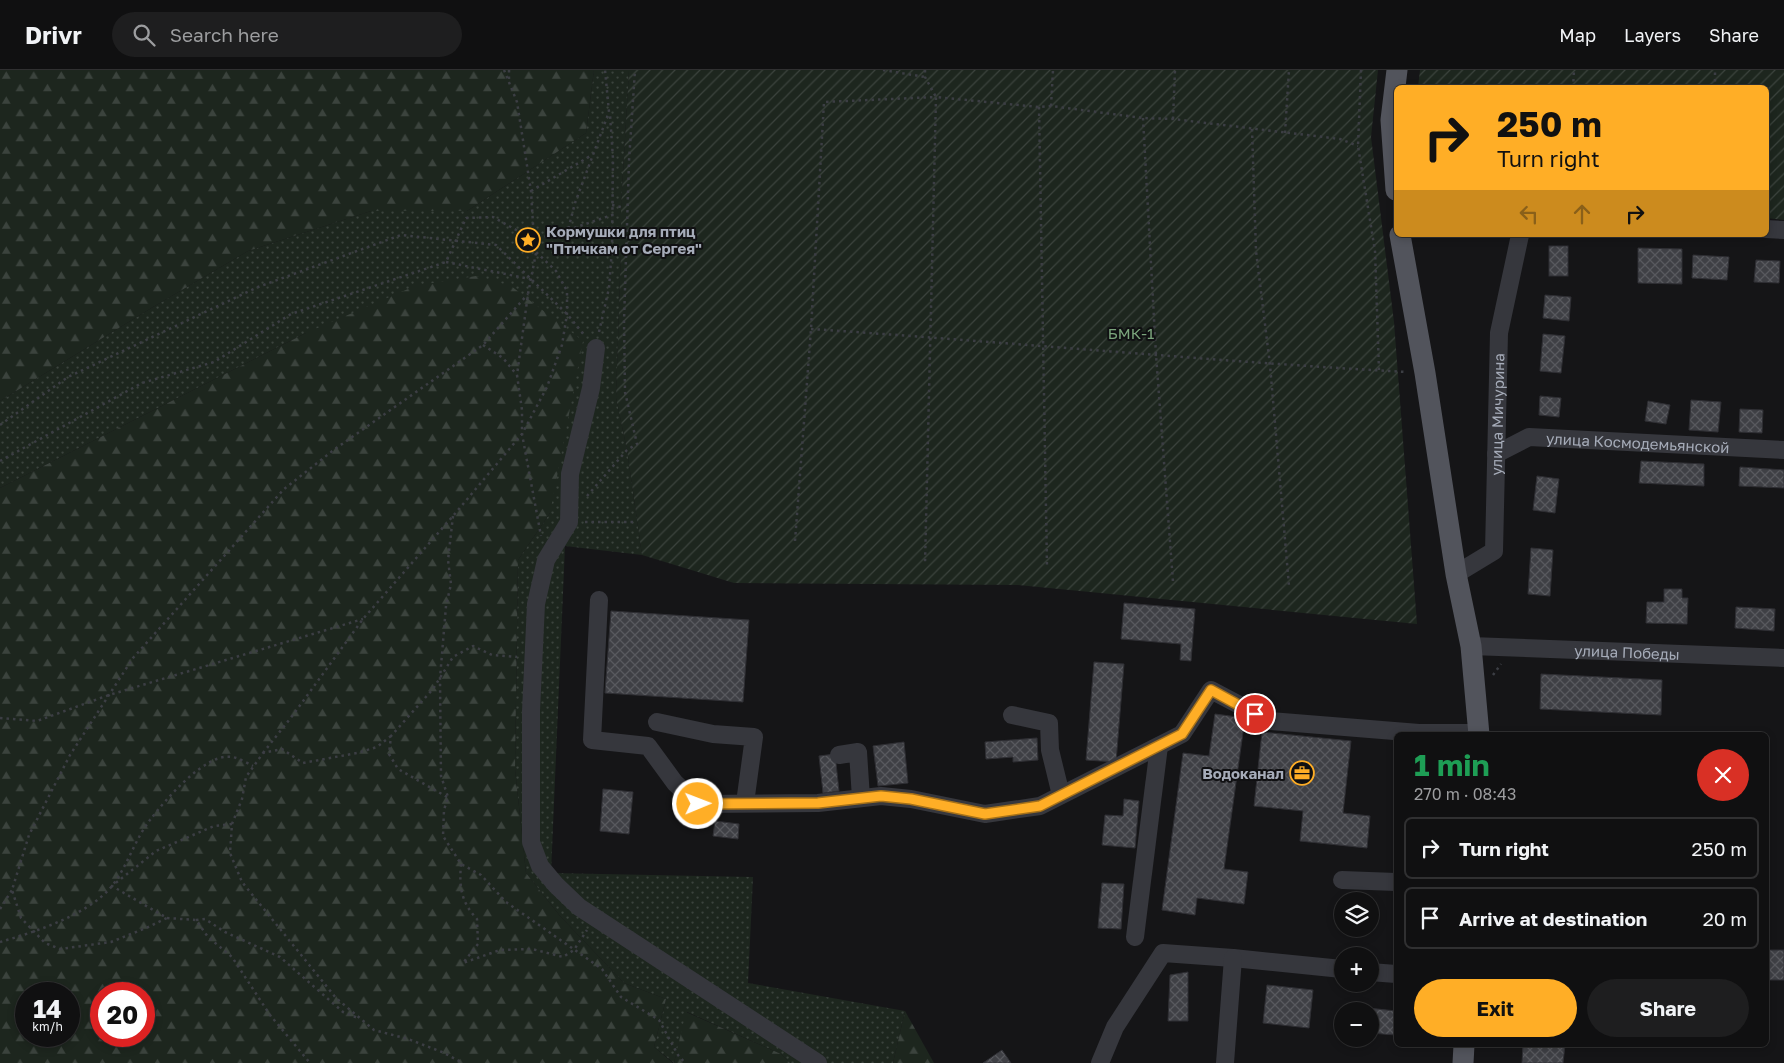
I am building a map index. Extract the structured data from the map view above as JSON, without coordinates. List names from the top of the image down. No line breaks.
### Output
{"streets":{"street":["улица Мичурина","улица Космодемьянской","улица Победы"]},"crossings":[["улица Мичурина","улица Космодемьянской"]],"parks":["БМК-1"],"places":{"place":["Кормушки для птиц \"Птичкам от Сергея\""],"office":["Водоканал"]},"page":{"header":"Drivr","search":"Search here","nav":["Map","Layers","Share"],"turn":["250 m","Turn right"],"heading":["1 min","270 m · 08:43"],"list":[{"name":"Turn right","value":"250 m"},{"name":"Arrive at destination","value":"20 m"}],"map_buttons":["+","−"],"buttons":["Exit","Share"],"speed":"14 km/h","limit":"20"}}
